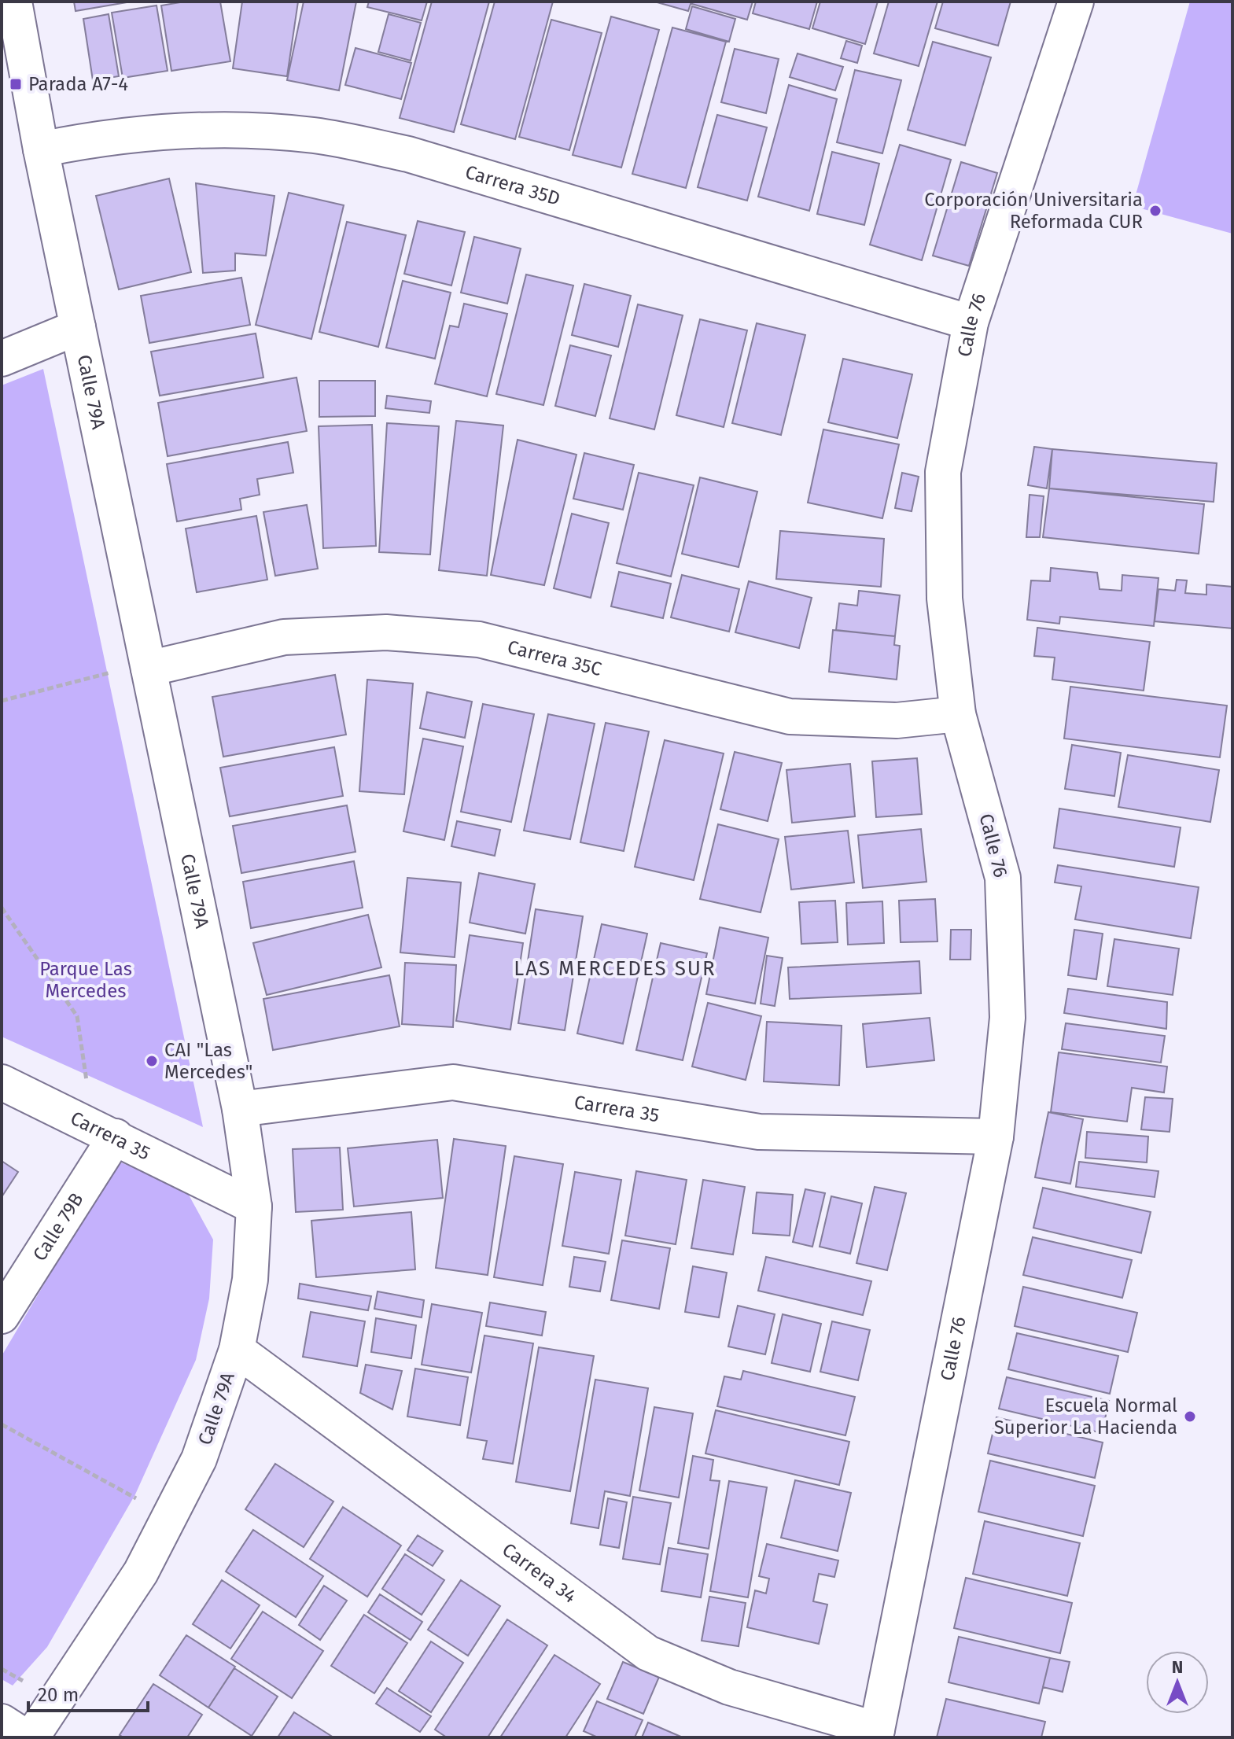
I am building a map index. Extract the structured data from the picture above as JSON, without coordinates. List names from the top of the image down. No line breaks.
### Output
{"streets":{"street":["Carrera 35D","Calle 76","Calle 79A","Carrera 35C","Carrera 35","Calle 79B","Carrera 34"]},"crossings":[["Carrera 35D","Calle 76"],["Carrera 35D","Calle 79A"],["Calle 76","Carrera 35C"],["Calle 76","Carrera 35"],["Calle 76","Carrera 34"],["Calle 79A","Carrera 35C"],["Calle 79A","Carrera 35"],["Calle 79A","Carrera 34"],["Carrera 35","Calle 79B"]],"districts":["LAS MERCEDES SUR"],"parks":["Parque Las Mercedes"],"places":{"transit":["Parada A7-4"],"other":["Corporación Universitaria Reformada CUR","CAI \"Las Mercedes\"","Escuela Normal Superior La Hacienda"]},"scale_bar":"20 m","north":"top"}
